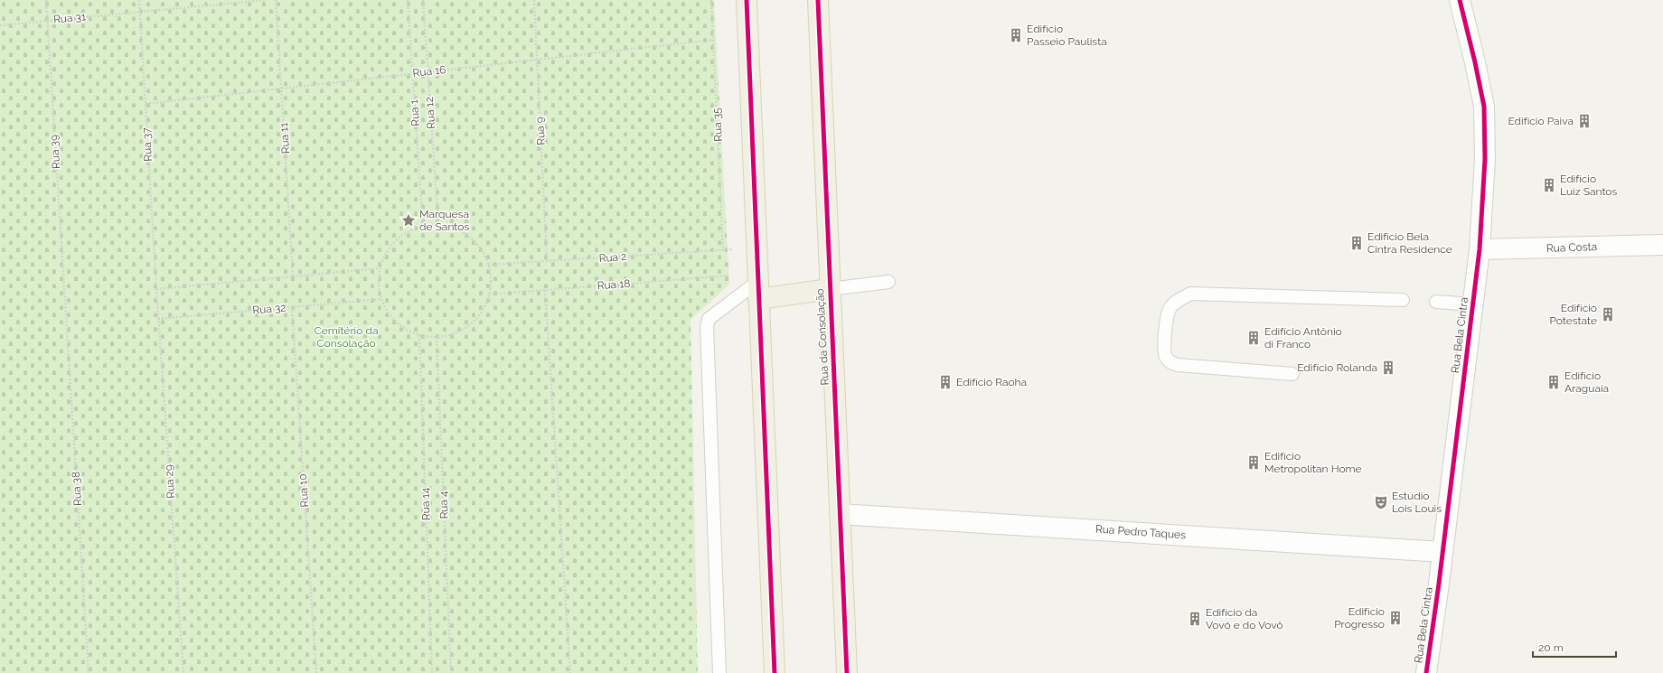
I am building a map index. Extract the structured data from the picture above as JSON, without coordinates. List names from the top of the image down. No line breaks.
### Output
{"streets":{"main road":["Rua da Consolação"],"street":["Rua Costa","Rua Bela Cintra","Rua Pedro Taques"],"path":["Rua 31","Rua 16","Rua 1","Rua 12","Rua 35","Rua 9","Rua 11","Rua 37","Rua 39","Rua 2","Rua 18","Rua 32","Rua 29","Rua 38","Rua 10","Rua 14","Rua 4"]},"crossings":[["Rua 31","Rua 37"],["Rua 31","Rua 39"],["Rua 16","Rua 1"],["Rua 16","Rua 12"],["Rua 16","Rua 35"],["Rua 16","Rua 9"],["Rua 16","Rua 11"],["Rua 16","Rua 37"],["Rua 1","Rua 12"],["Rua 1","Rua 2"],["Rua 1","Rua 18"],["Rua 1","Rua 32"],["Rua 1","Rua 14"],["Rua 1","Rua 4"],["Rua 12","Rua 2"],["Rua 12","Rua 18"],["Rua 12","Rua 32"],["Rua 12","Rua 14"],["Rua 12","Rua 4"],["Rua 35","Rua 2"],["Rua 9","Rua 2"],["Rua 37","Rua 29"],["Rua 39","Rua 38"],["Rua Costa","Rua Bela Cintra"],["Rua 2","Rua 18"],["Rua 2","Rua 32"],["Rua 2","Rua 14"],["Rua 2","Rua 4"],["Rua 18","Rua 32"],["Rua 18","Rua 14"],["Rua 18","Rua 4"],["Rua 32","Rua 29"],["Rua 32","Rua 10"],["Rua 32","Rua 14"],["Rua 32","Rua 4"],["Rua Bela Cintra","Rua Pedro Taques"],["Rua da Consolação","Rua Pedro Taques"],["Rua 14","Rua 4"]],"parks":["Cemitério da Consolação"],"places":{"building":["Edifício Passeio Paulista","Edifício Paiva","Edifício Luiz Santos","Edifício Bela Cintra Residence","Edifício Potestate","Edifício Antônio di Franco","Edifício Rolanda","Edifício Raoha","Edifício Araguaia","Edifício Metropolitan Home","Edifício Progresso","Edifício da Vovó e do Vovô"],"place":["Marquesa de Santos"],"theatre":["Estúdio Lois Louis"]},"scale_bar":"20 m"}
